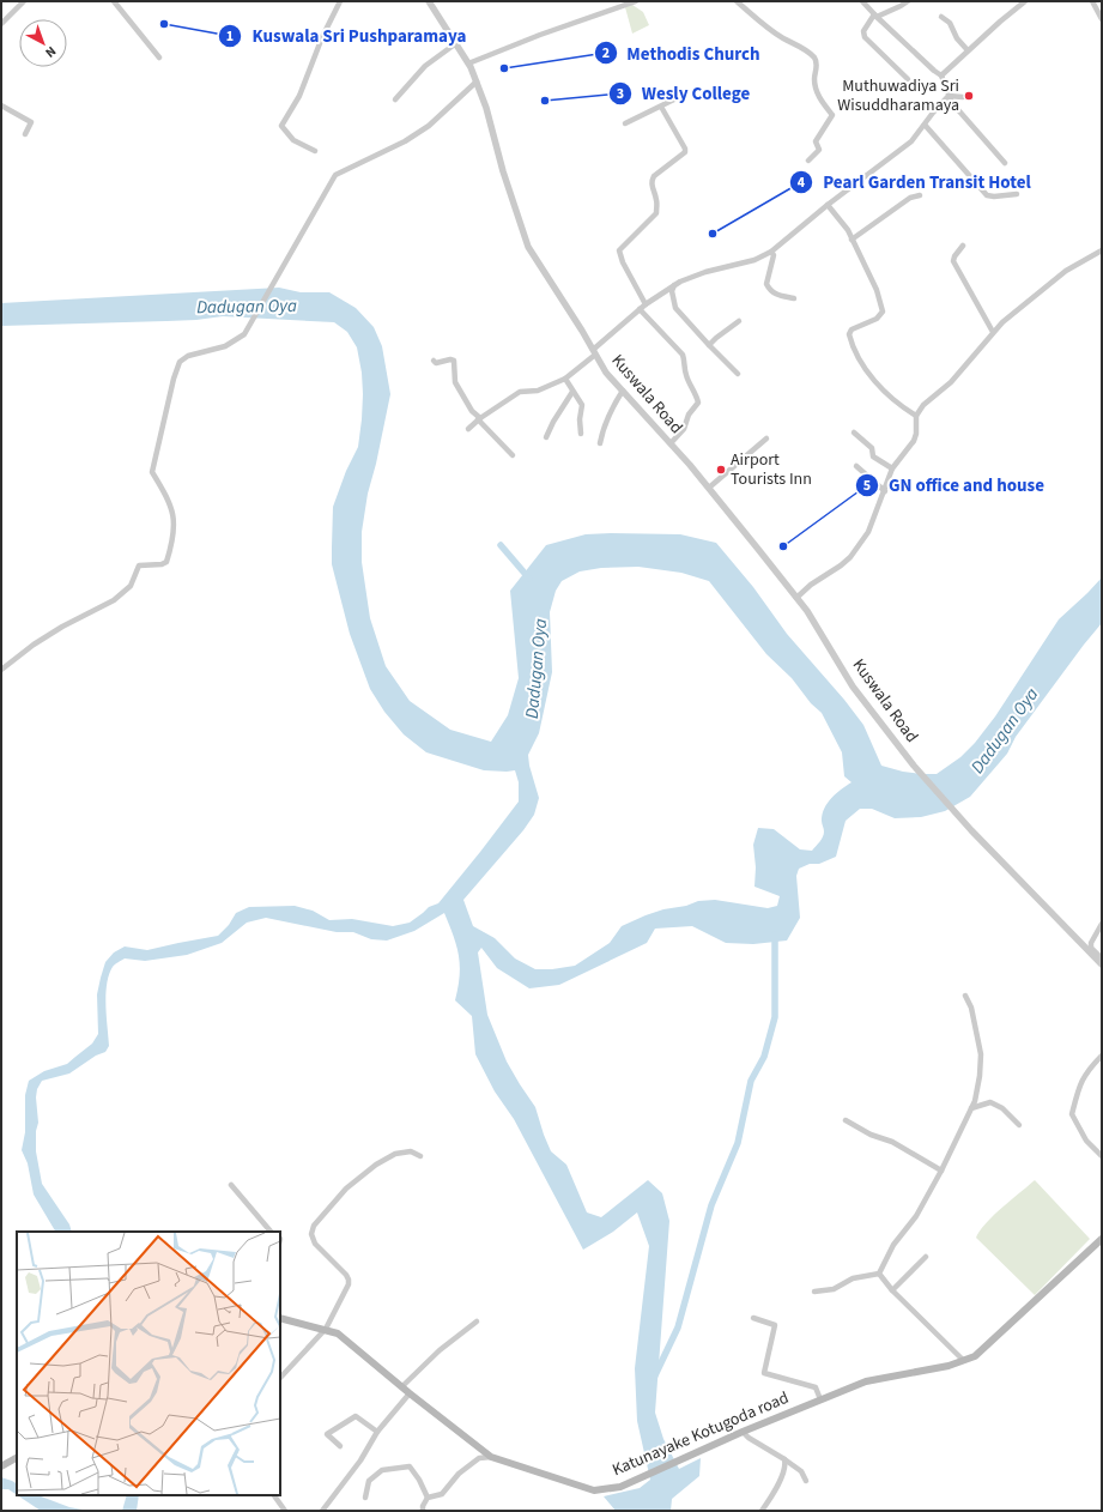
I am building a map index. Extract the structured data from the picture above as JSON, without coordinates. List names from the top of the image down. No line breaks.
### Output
{"streets":{"main road":["Katunayake Kotugoda road"],"street":["Kuswala Road"]},"water":["Dadugan Oya"],"places":["Kuswala Sri Pushparamaya","Methodis Church","Muthuwadiya Sri Wisuddharamaya","Wesly College","Pearl Garden Transit Hotel","Airport Tourists Inn","GN office and house"],"north":"bottom right"}
